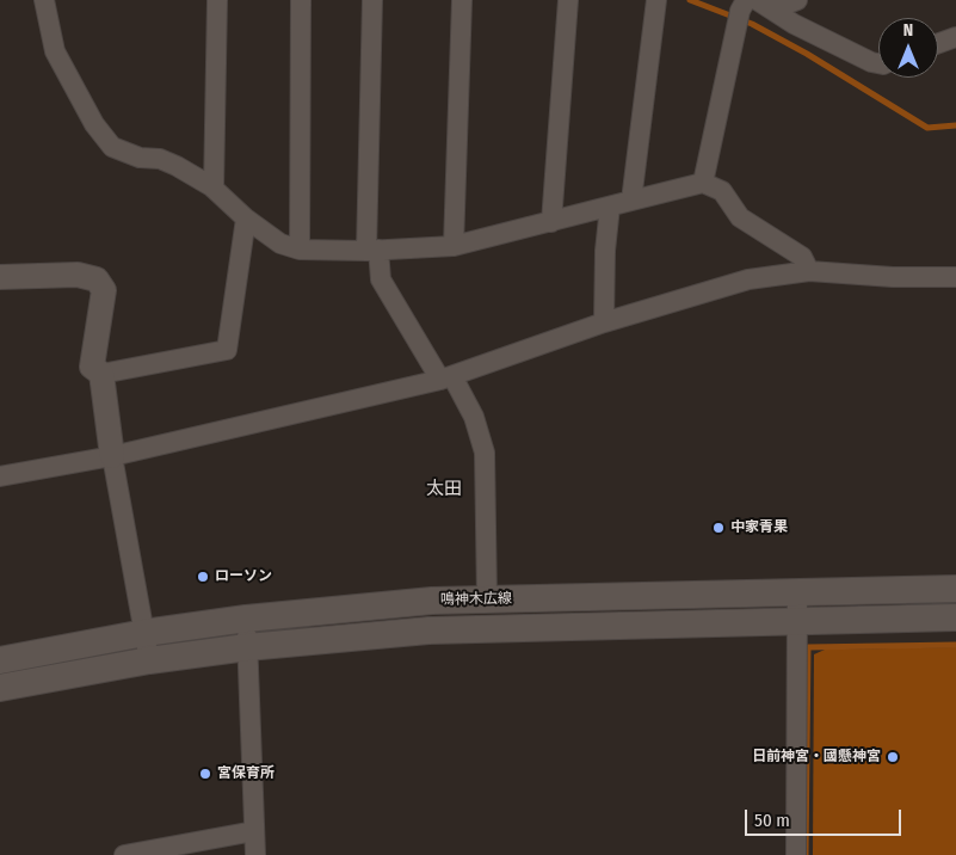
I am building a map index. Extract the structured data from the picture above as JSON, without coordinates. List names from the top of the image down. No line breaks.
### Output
{"streets":{"main road":["鳴神木広線"]},"districts":["太田"],"places":["中家青果","ローソン","日前神宮・國懸神宮","宮保育所"],"scale_bar":"50 m","north":"top"}
